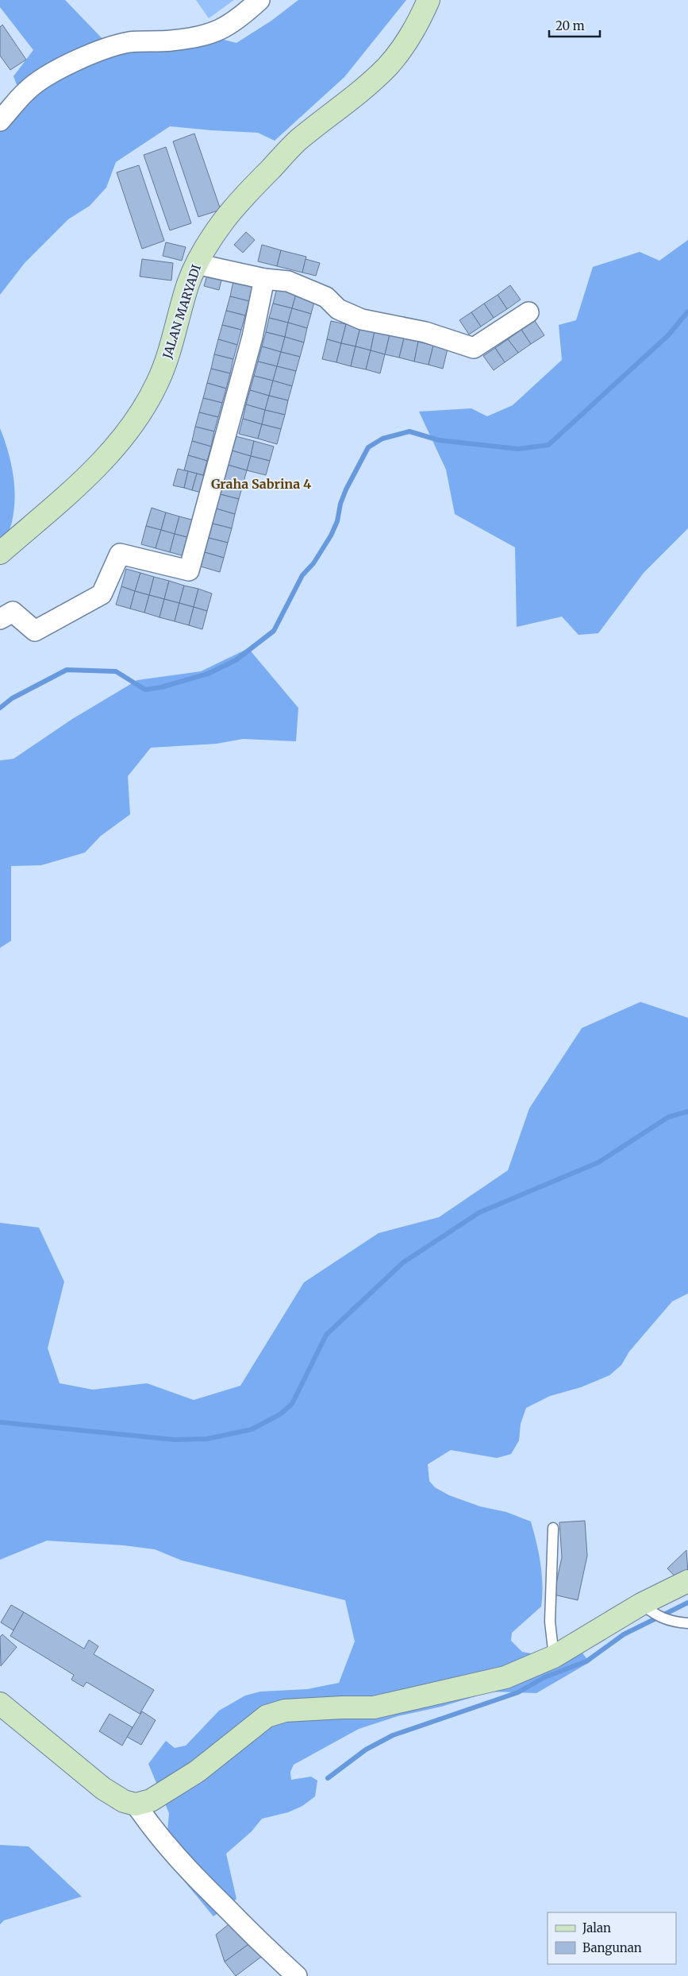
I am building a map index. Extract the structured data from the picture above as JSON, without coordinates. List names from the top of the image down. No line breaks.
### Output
{"streets":{"street":["JALAN MARYADI"]},"districts":["Graha Sabrina 4"],"legend":["Jalan","Bangunan"],"scale_bar":"20 m"}
